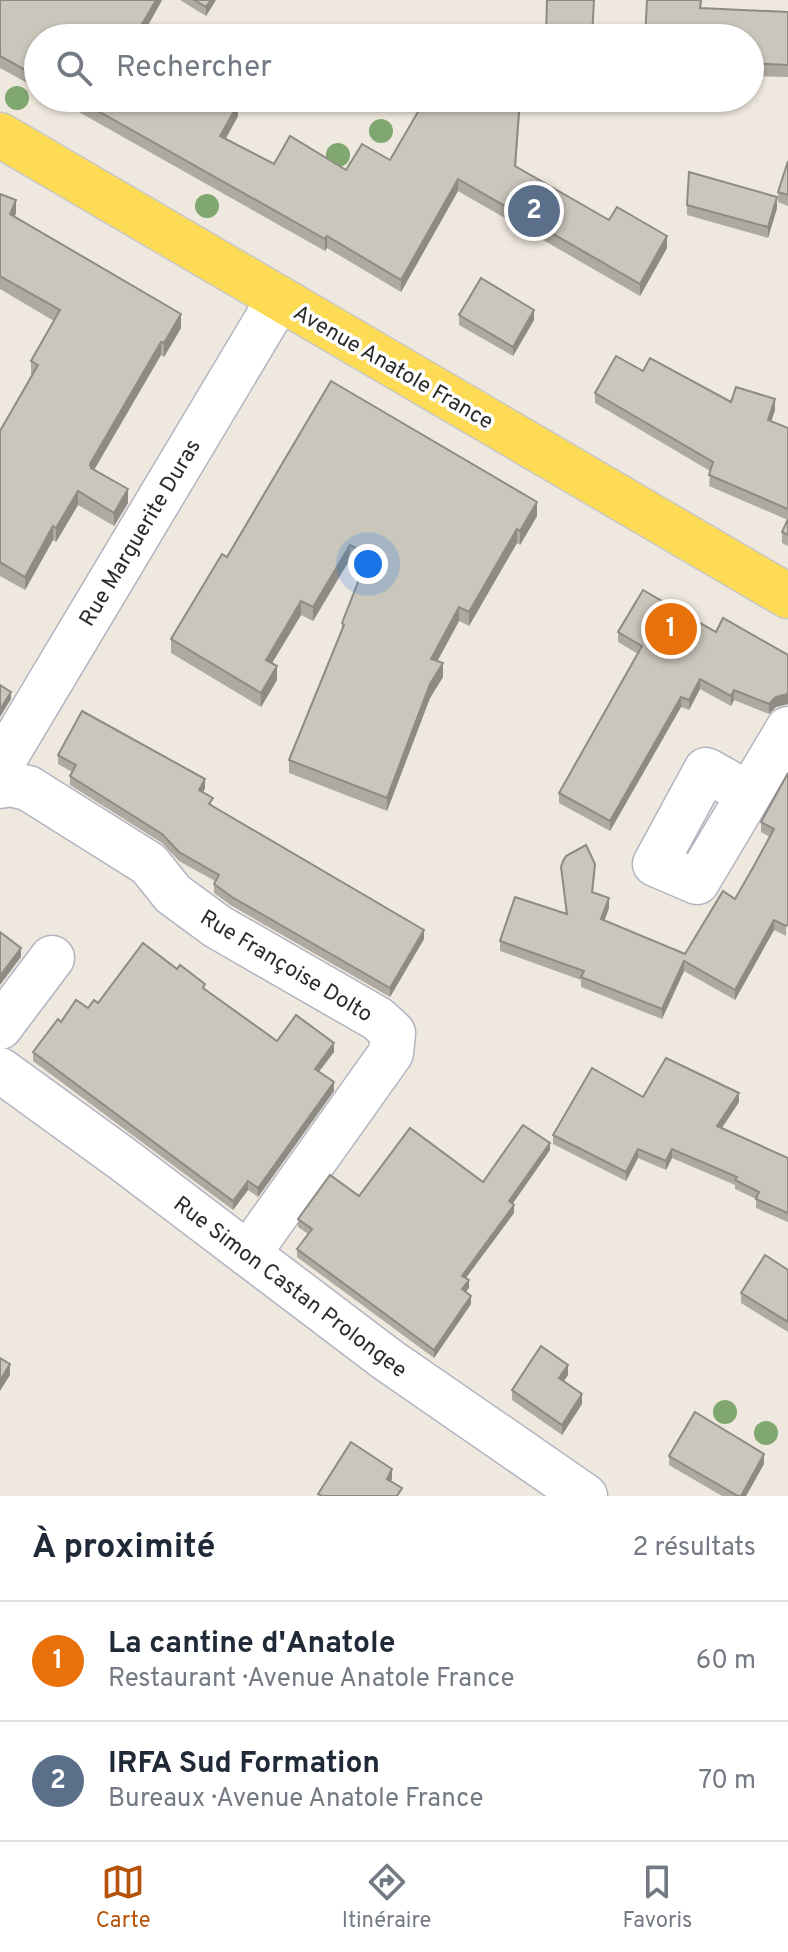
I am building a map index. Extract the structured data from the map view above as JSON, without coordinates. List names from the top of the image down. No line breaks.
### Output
{"streets":{"main road":["Avenue Anatole France"],"street":["Rue Marguerite Duras","Rue Françoise Dolto","Rue Simon Castan Prolongee"]},"crossings":[["Avenue Anatole France","Rue Marguerite Duras"],["Rue Françoise Dolto","Rue Simon Castan Prolongee"]],"page":{"search":"Rechercher","pins":["2","1"],"heading":["À proximité","2 résultats"],"list":[{"mark":"1","name":"La cantine d'Anatole","note":"Restaurant · Avenue Anatole France","value":"60 m"},{"mark":"2","name":"IRFA Sud Formation","note":"Bureaux · Avenue Anatole France","value":"70 m"}],"nav":["Carte","Itinéraire","Favoris"]}}
